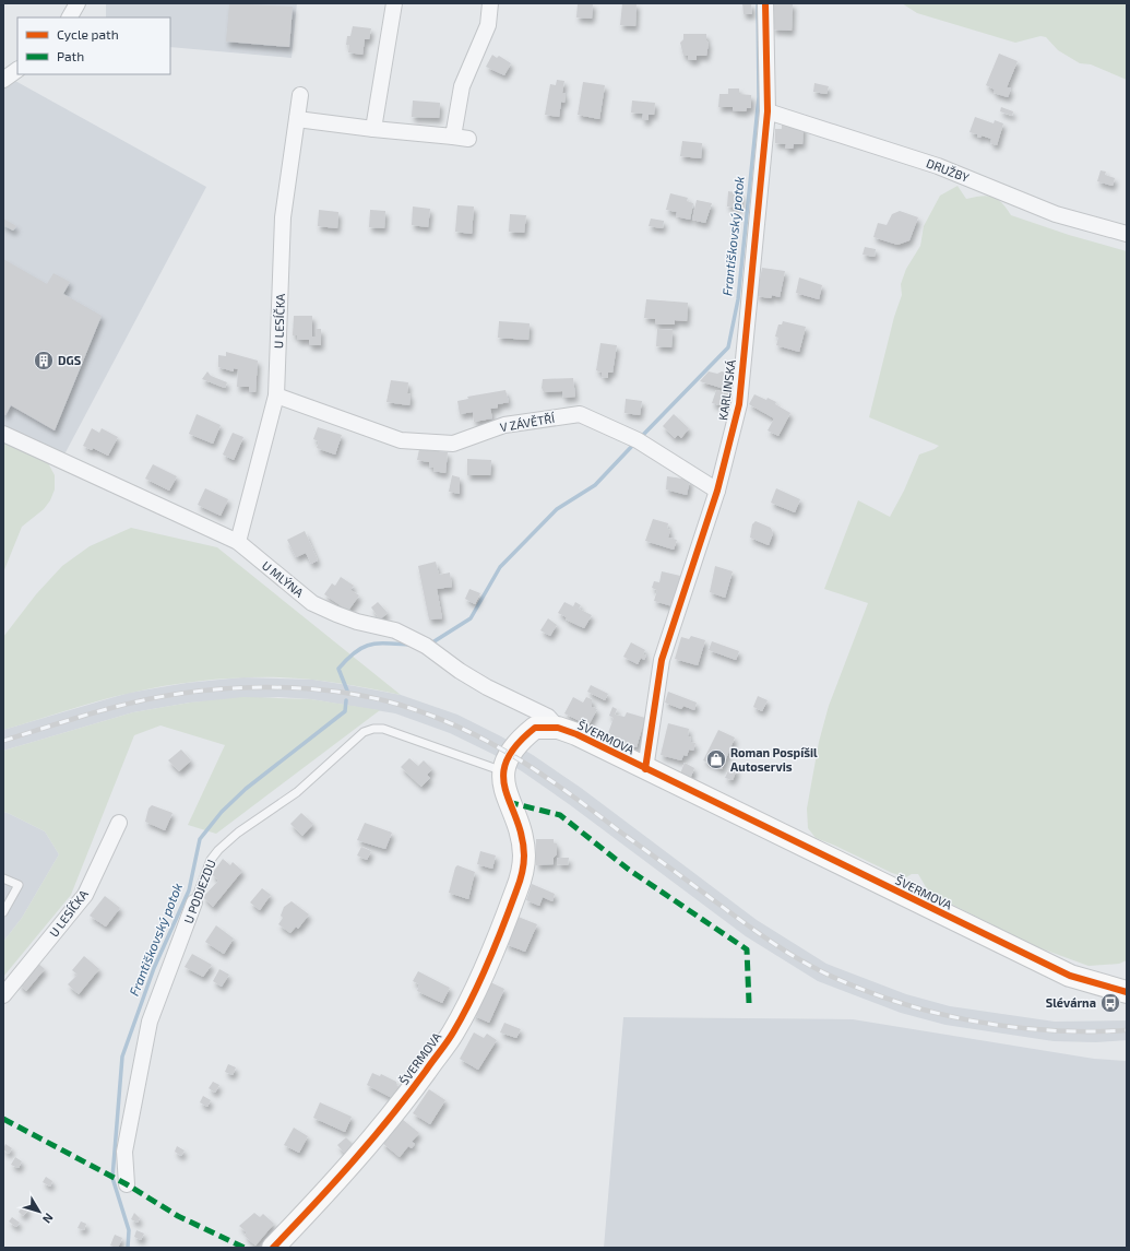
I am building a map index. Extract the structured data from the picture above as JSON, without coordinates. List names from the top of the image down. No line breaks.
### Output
{"streets":{"street":["DRUŽBY","U LESÍČKA","KARLINSKÁ","V ZÁVĚTŘÍ","U MLÝNA","ŠVERMOVA","U PODJEZDU"]},"crossings":[["DRUŽBY","KARLINSKÁ"],["U LESÍČKA","V ZÁVĚTŘÍ"],["U LESÍČKA","U MLÝNA"],["KARLINSKÁ","V ZÁVĚTŘÍ"],["KARLINSKÁ","ŠVERMOVA"],["U MLÝNA","ŠVERMOVA"],["ŠVERMOVA","U PODJEZDU"]],"water":["Františkovský potok"],"places":{"building":["DGS"],"shop":["Roman Pospíšil Autoservis"],"bus stop":["Slévárna"]},"legend":["Cycle path","Path"],"north":"bottom right"}
